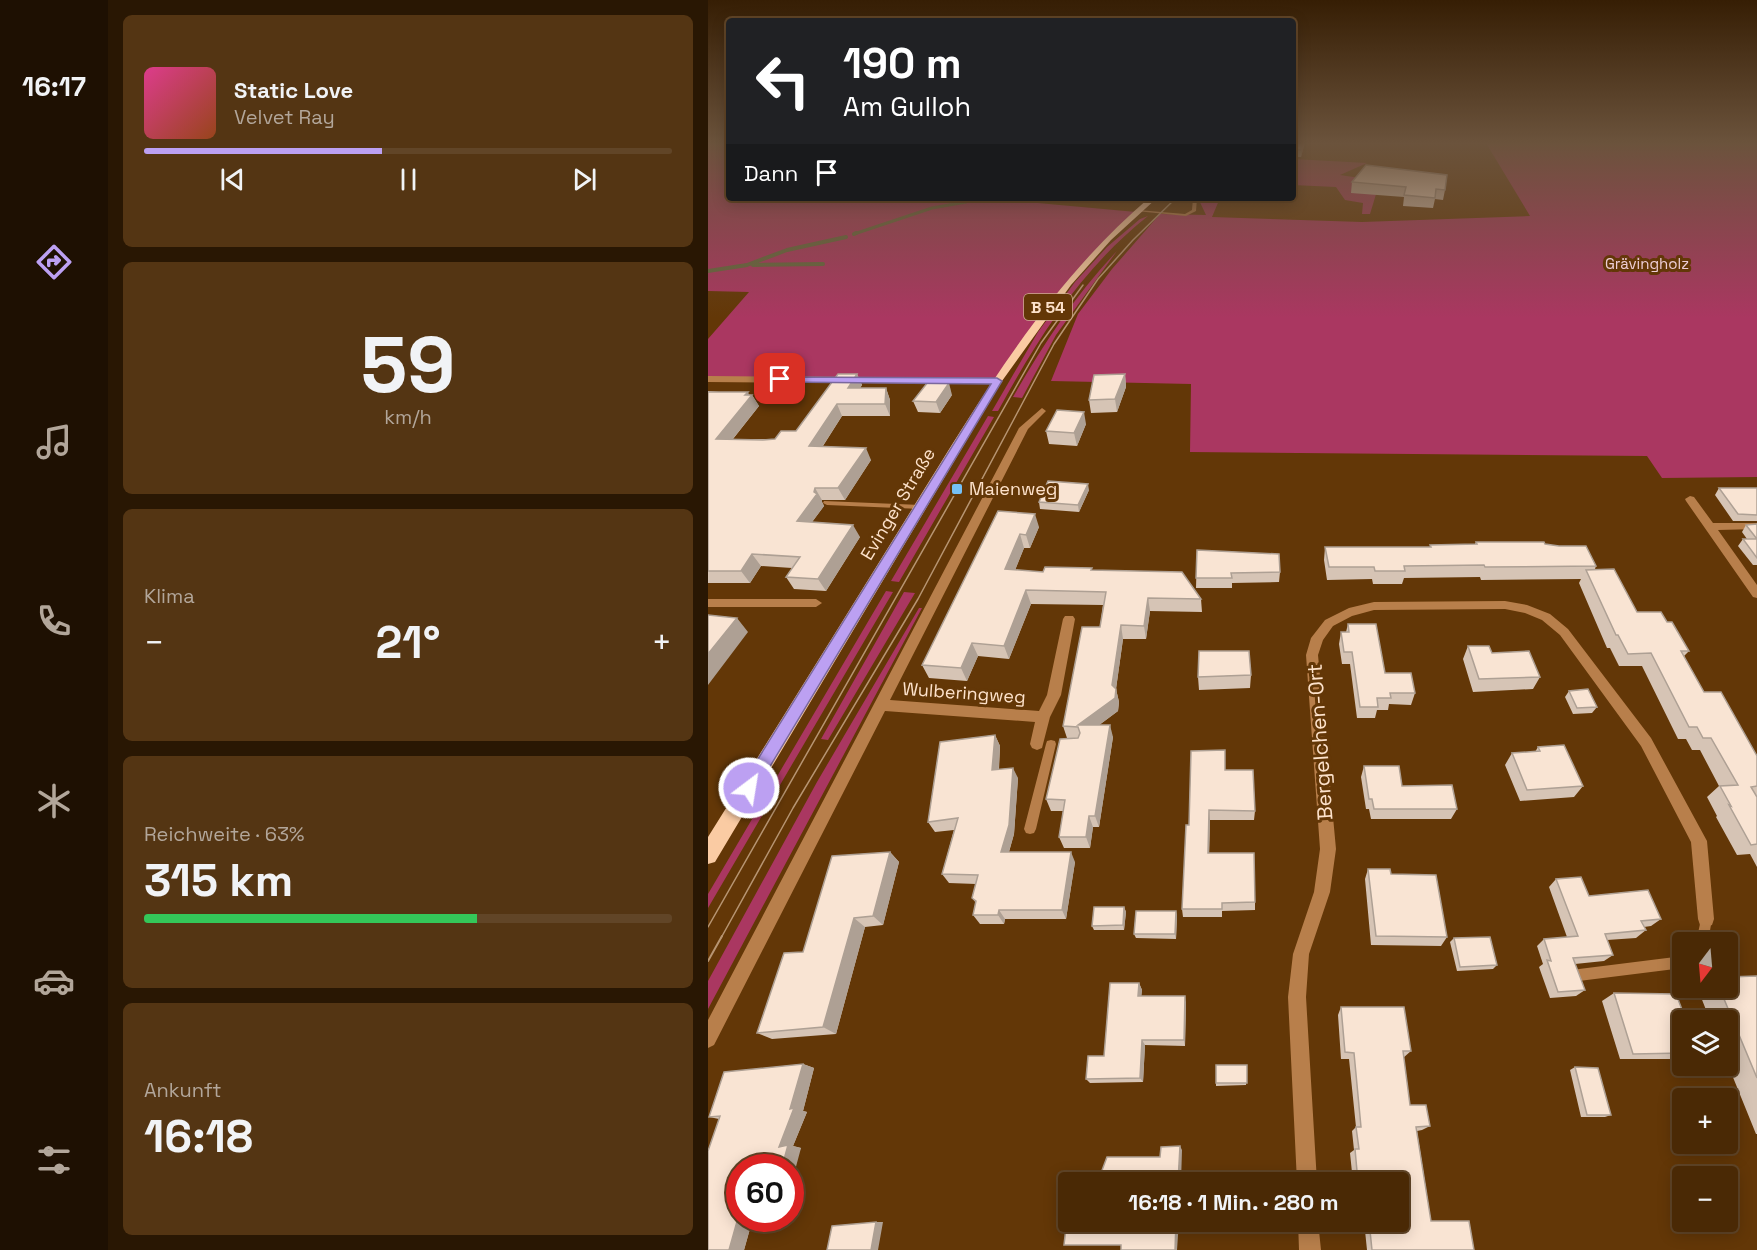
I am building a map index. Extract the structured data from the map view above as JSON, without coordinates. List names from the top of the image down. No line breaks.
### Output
{"streets":{"main road":["B 54","Evinger Straße"],"street":["Wulberingweg","Bergelchen-Ort"]},"parks":["Grävingholz"],"places":{"transit":["Maienweg"]},"north":"bottom","page":{"tabs":"16:17","turn":["190 m","Am Gulloh"],"song":["Static Love","Velvet Ray"],"then":"Dann","tile":[["59","km/h"],"Klima",["Reichweite · 63%","315 km"],["Ankunft","16:18"]],"heat":["−","21°","+"],"map_buttons":["+","−"],"limit":"60","trip":"16:18 · 1 Min. · 280 m"}}
